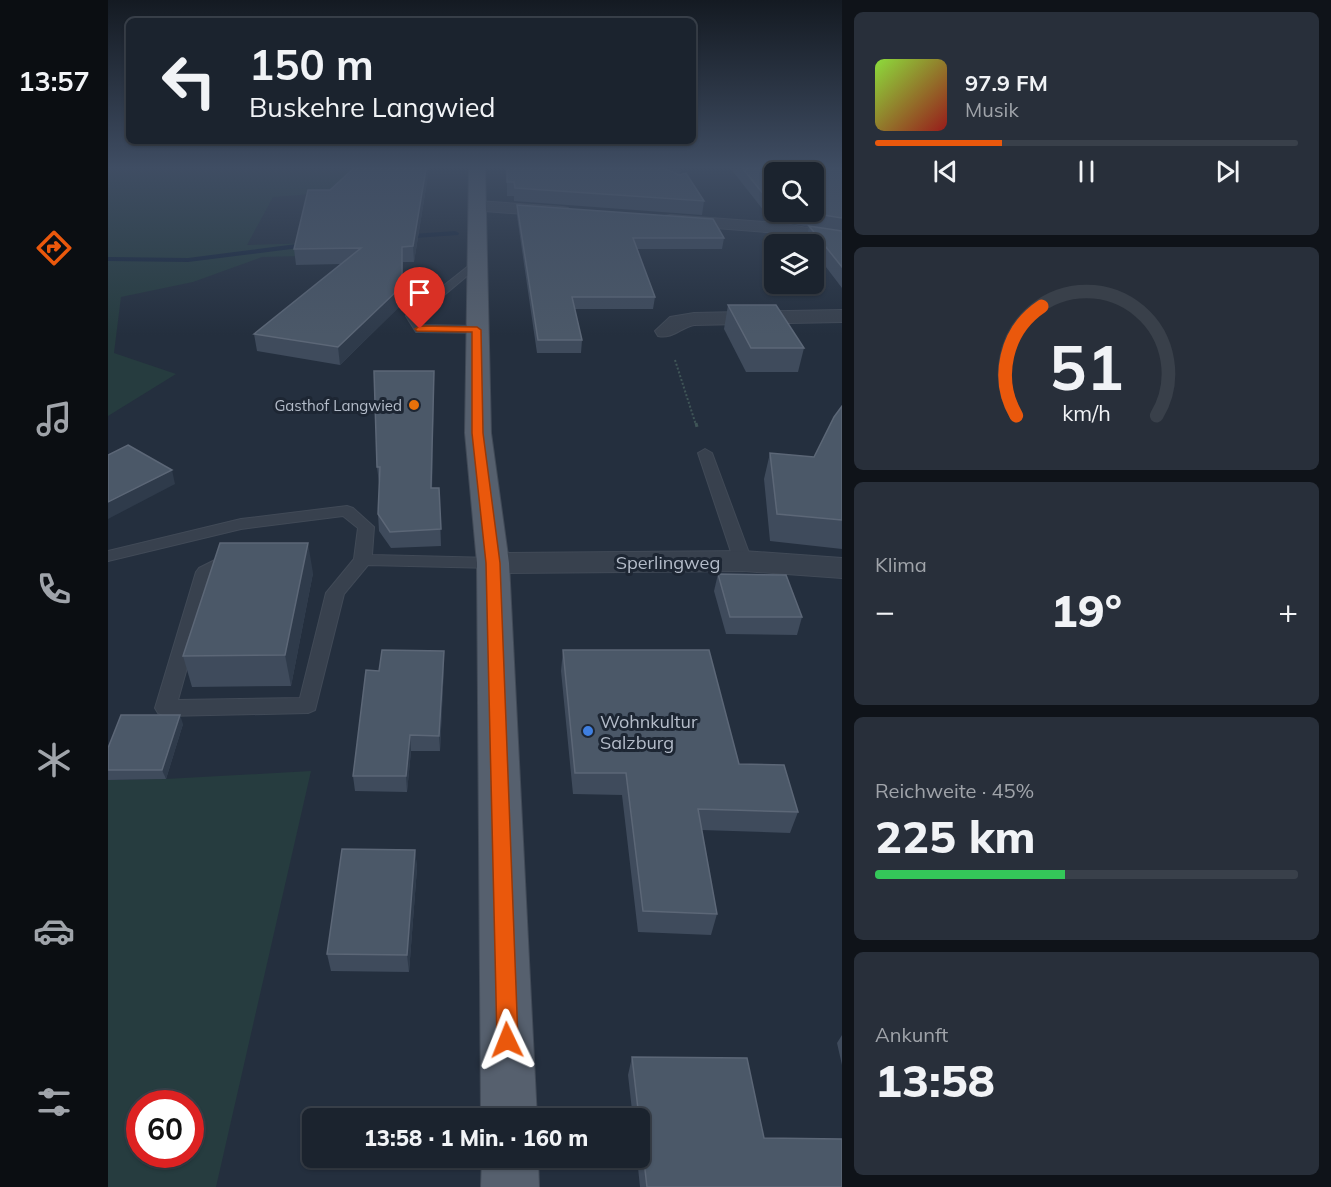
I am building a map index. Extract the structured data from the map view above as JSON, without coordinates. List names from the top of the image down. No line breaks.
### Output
{"streets":{"street":["Sperlingweg"]},"places":["Gasthof Langwied","Wohnkultur Salzburg"],"page":{"tabs":"13:57","turn":["150 m","Buskehre Langwied"],"song":["97.9 FM","Musik"],"tile":["Klima",["Reichweite · 45%","225 km"],["Ankunft","13:58"]],"heat":["−","19°","+"],"limit":"60","trip":"13:58 · 1 Min. · 160 m","gauge":["51","km/h"]}}
